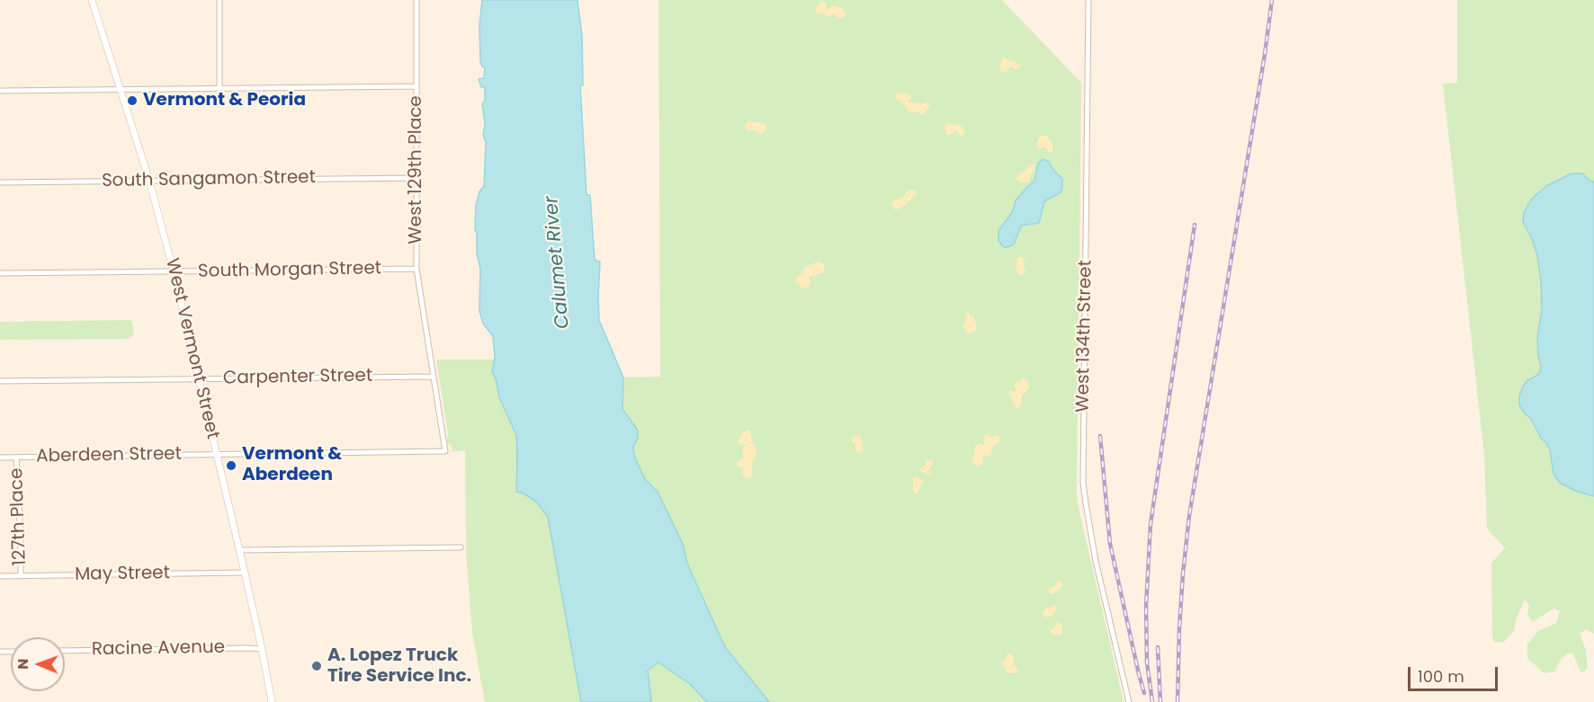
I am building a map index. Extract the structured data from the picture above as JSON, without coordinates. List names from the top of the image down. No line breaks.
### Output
{"streets":{"street":["West 129th Place","South Sangamon Street","South Morgan Street","West 134th Street","West Vermont Street","Carpenter Street","Aberdeen Street","127th Place","May Street","Racine Avenue"]},"crossings":[["West 129th Place","South Sangamon Street"],["West 129th Place","South Morgan Street"],["West 129th Place","Carpenter Street"],["West 129th Place","Aberdeen Street"],["South Sangamon Street","West Vermont Street"],["South Morgan Street","West Vermont Street"],["West Vermont Street","Carpenter Street"],["West Vermont Street","Aberdeen Street"],["West Vermont Street","May Street"],["West Vermont Street","Racine Avenue"],["Aberdeen Street","127th Place"],["127th Place","May Street"]],"water":["Calumet River"],"places":["Vermont & Peoria","Vermont & Aberdeen","A. Lopez Truck Tire Service Inc."],"scale_bar":"100 m","north":"left"}
